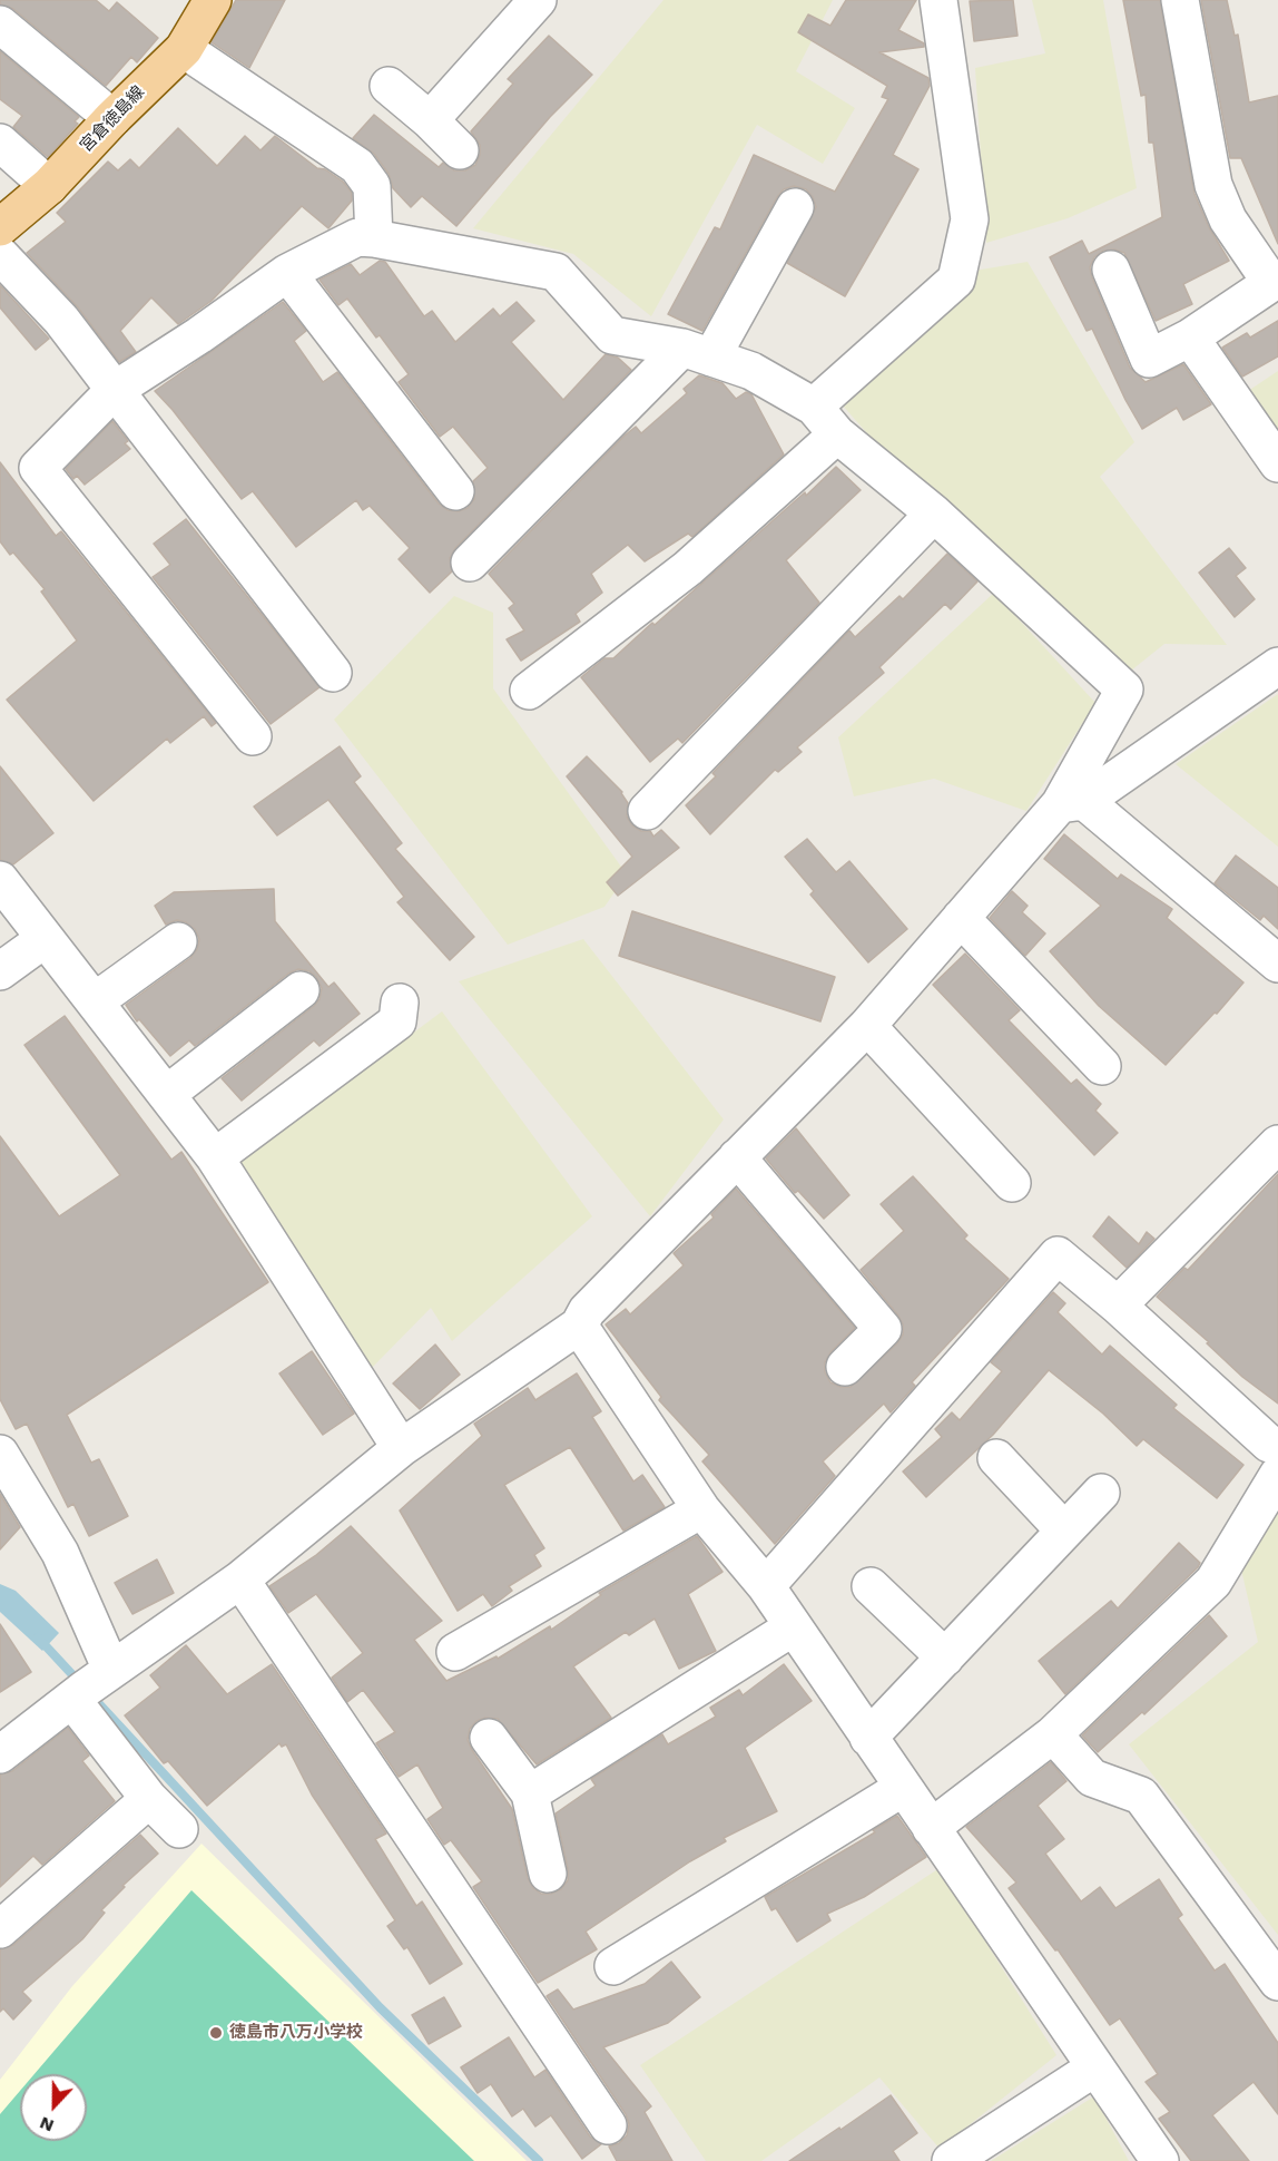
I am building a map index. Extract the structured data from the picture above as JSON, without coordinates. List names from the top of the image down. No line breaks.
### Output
{"streets":{"main road":["宮倉徳島線"]},"places":["徳島市八万小学校"],"north":"bottom"}
